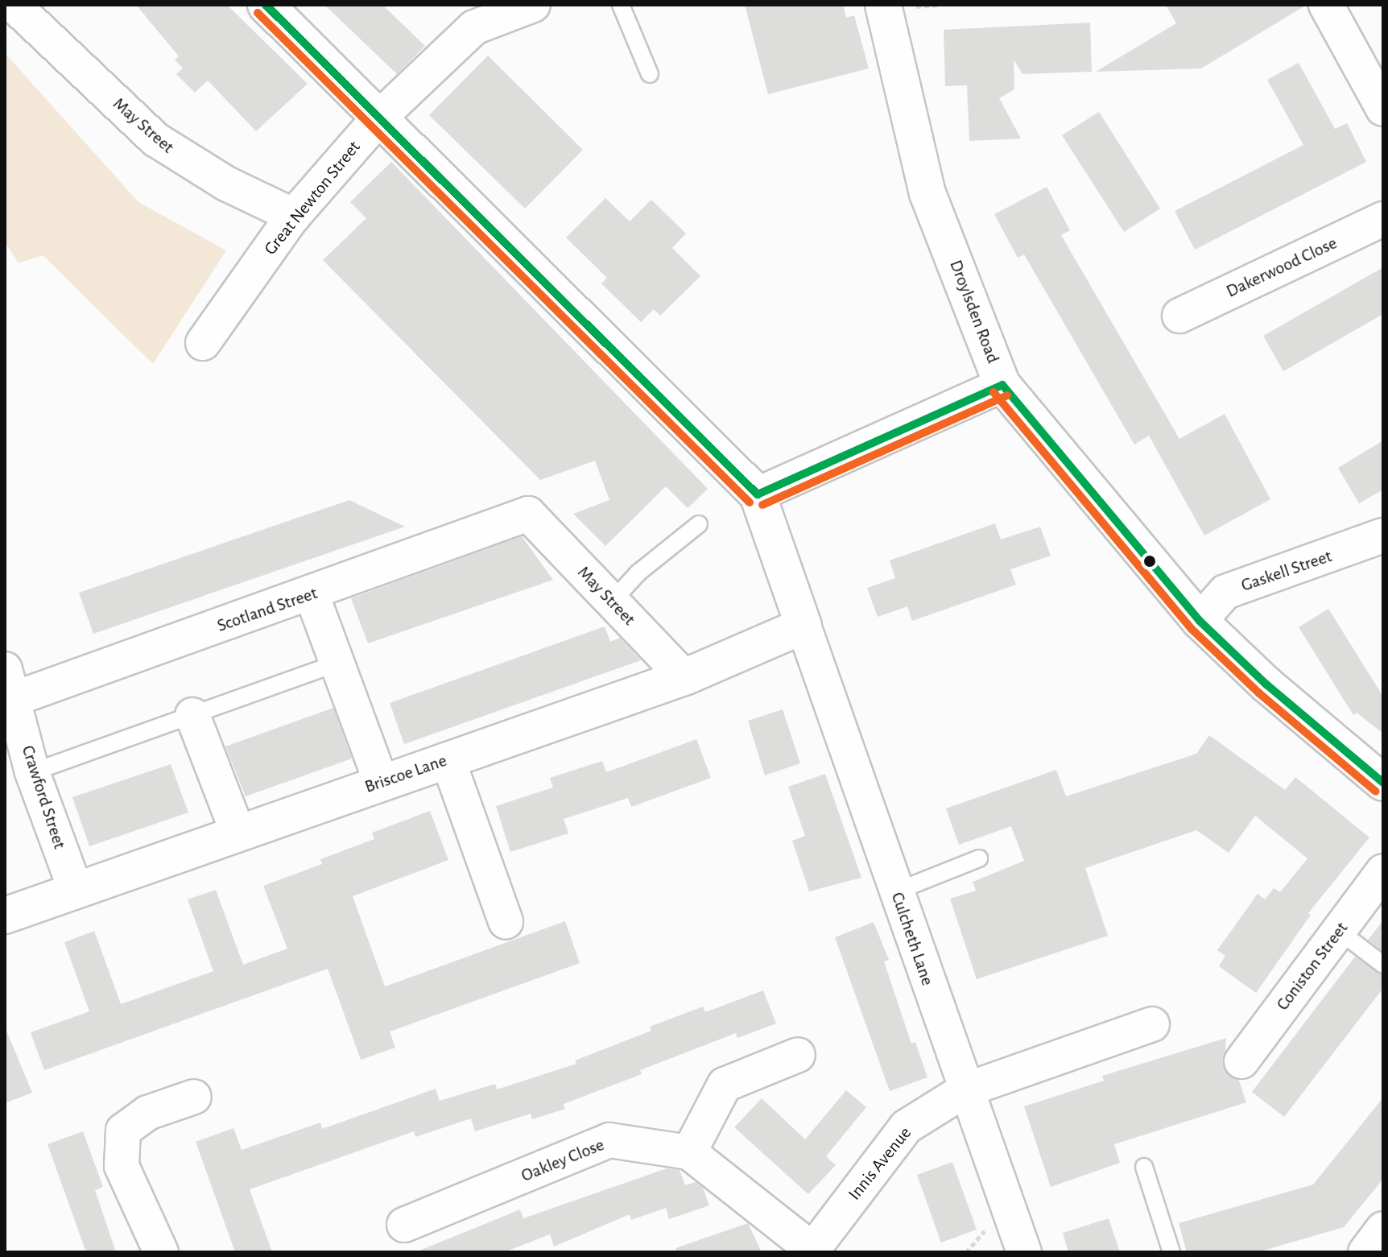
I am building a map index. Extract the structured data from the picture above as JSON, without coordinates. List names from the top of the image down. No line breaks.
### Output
{"streets":{"street":["May Street","Great Newton Street","Dakerwood Close","Droylsden Road","Gaskell Street","Scotland Street","Briscoe Lane","Crawford Street","Culcheth Lane","Coniston Street","Oakley Close","Innis Avenue"]},"crossings":[["May Street","Great Newton Street"],["May Street","Scotland Street"],["May Street","Briscoe Lane"],["Droylsden Road","Gaskell Street"],["Scotland Street","Crawford Street"],["Briscoe Lane","Crawford Street"],["Briscoe Lane","Culcheth Lane"],["Culcheth Lane","Innis Avenue"],["Oakley Close","Innis Avenue"]]}
